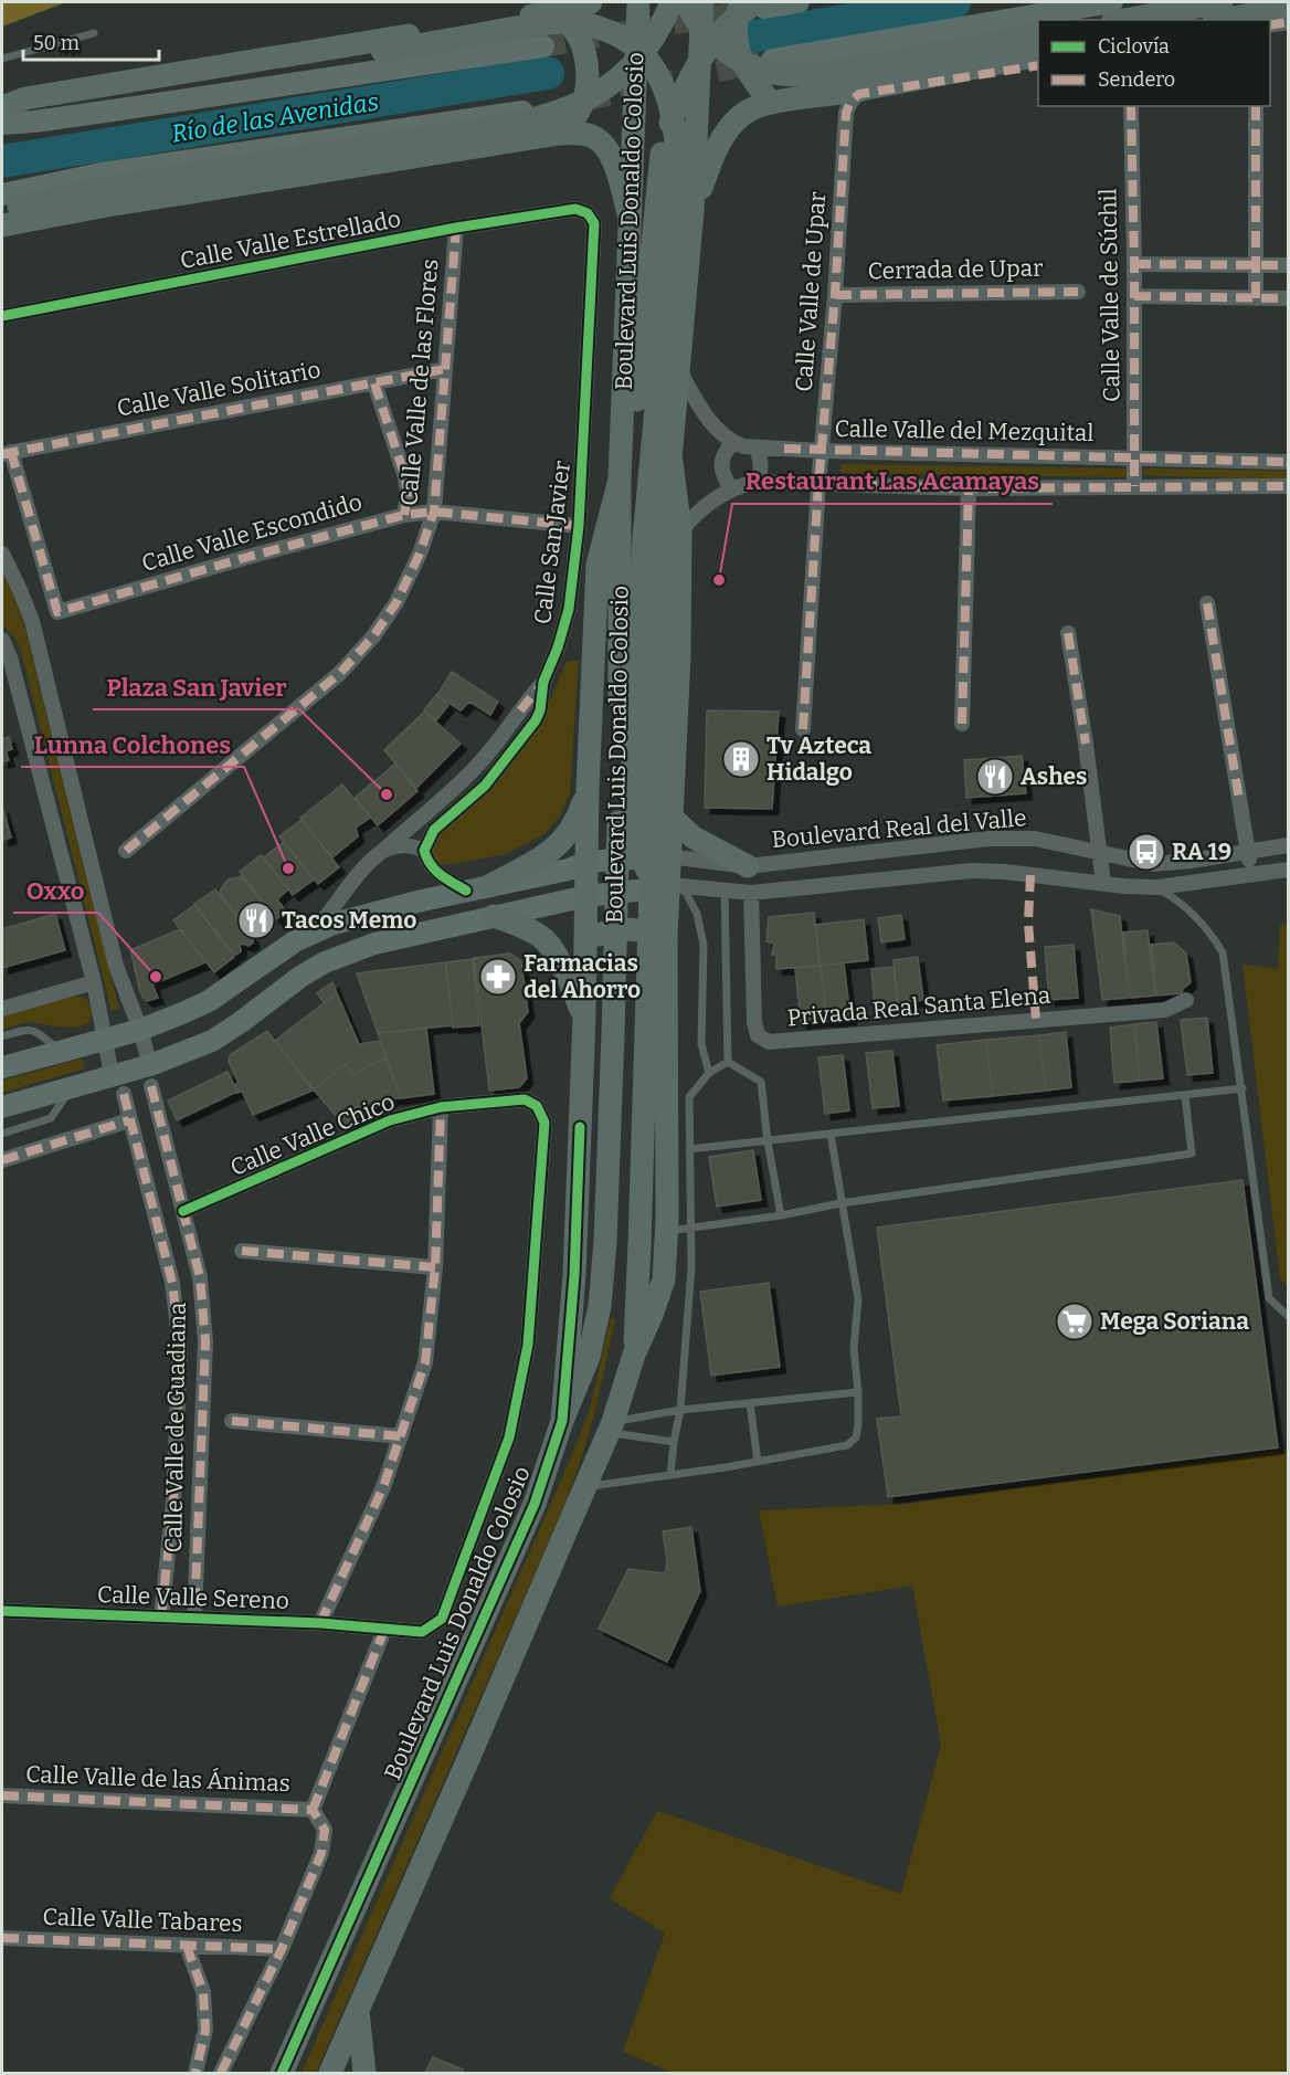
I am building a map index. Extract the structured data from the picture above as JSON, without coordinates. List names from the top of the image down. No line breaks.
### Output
{"streets":{"main road":["Boulevard Luis Donaldo Colosio"],"street":["Calle Valle Estrellado","Cerrada de Upar","Calle Valle de Upar","Calle Valle de Súchil","Calle Valle de las Flores","Calle Valle Solitario","Calle Valle del Mezquital","Calle Valle Escondido","Calle San Javier","Boulevard Real del Valle","Privada Real Santa Elena","Calle Valle Chico","Calle Valle de Guadiana","Calle Valle Sereno","Calle Valle de las Ánimas","Calle Valle Tabares"]},"crossings":[["Boulevard Luis Donaldo Colosio","Boulevard Real del Valle"],["Calle Valle Estrellado","Calle Valle de las Flores"],["Calle Valle Estrellado","Calle San Javier"],["Cerrada de Upar","Calle Valle de Upar"],["Calle Valle de Upar","Calle Valle del Mezquital"],["Calle Valle de Súchil","Calle Valle del Mezquital"],["Calle Valle de las Flores","Calle Valle Solitario"],["Calle Valle de las Flores","Calle Valle Escondido"],["Calle Valle Solitario","Calle Valle Escondido"],["Calle Valle Escondido","Calle San Javier"],["Boulevard Real del Valle","Privada Real Santa Elena"],["Calle Valle Chico","Calle Valle de Guadiana"],["Calle Valle Chico","Calle Valle Sereno"],["Calle Valle de Guadiana","Calle Valle Sereno"]],"water":["Río de las Avenidas"],"places":{"other":["Restaurant Las Acamayas","Plaza San Javier","Lunna Colchones","Oxxo"],"building":["Tv Azteca Hidalgo"],"restaurant":["Ashes","Tacos Memo"],"bus stop":["RA 19"],"pharmacy":["Farmacias del Ahorro"],"supermarket":["Mega Soriana"]},"legend":["Ciclovía","Sendero"],"scale_bar":"50 m"}
